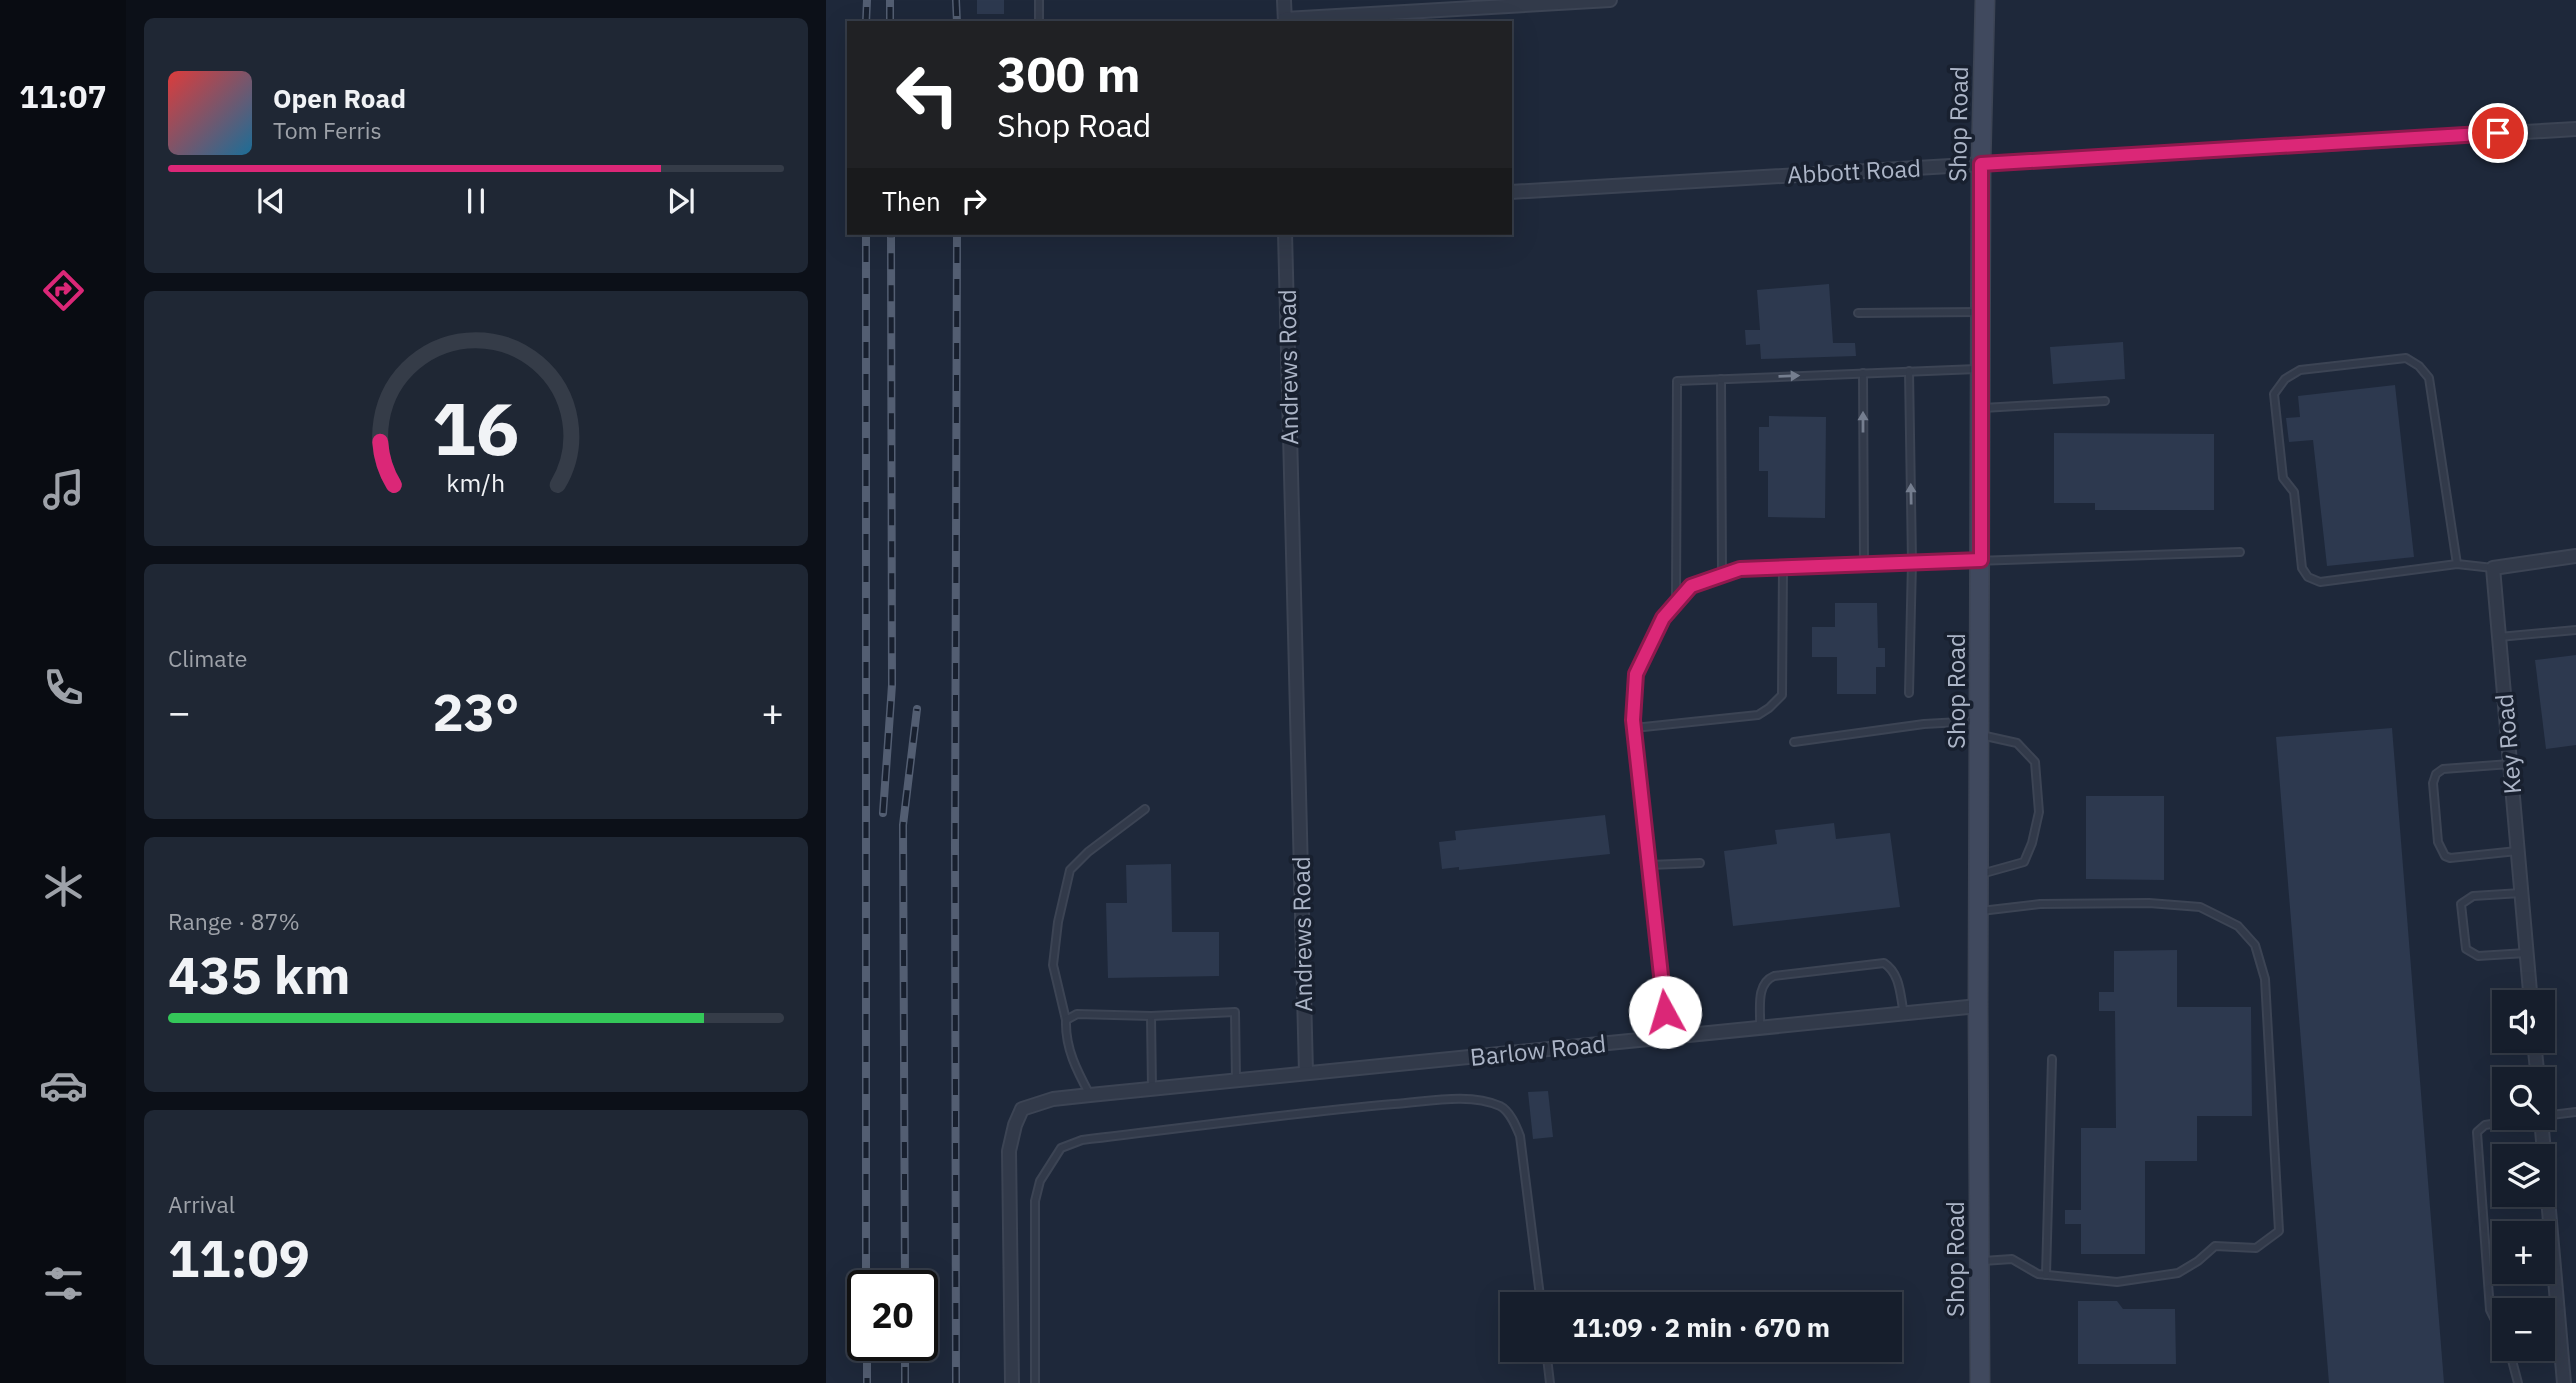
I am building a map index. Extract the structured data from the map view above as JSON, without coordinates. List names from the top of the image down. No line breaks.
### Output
{"streets":{"street":["Shop Road","Abbott Road","Andrews Road","Key Road","Barlow Road"]},"crossings":[["Shop Road","Abbott Road"],["Shop Road","Barlow Road"],["Andrews Road","Barlow Road"]],"page":{"tabs":"11:07","turn":["300 m","Shop Road"],"song":["Open Road","Tom Ferris"],"then":"Then","tile":["Climate",["Range · 87%","435 km"],["Arrival","11:09"]],"heat":["−","23°","+"],"map_buttons":["+","−"],"limit":"20","trip":"11:09 · 2 min · 670 m","gauge":["16","km/h"]}}
